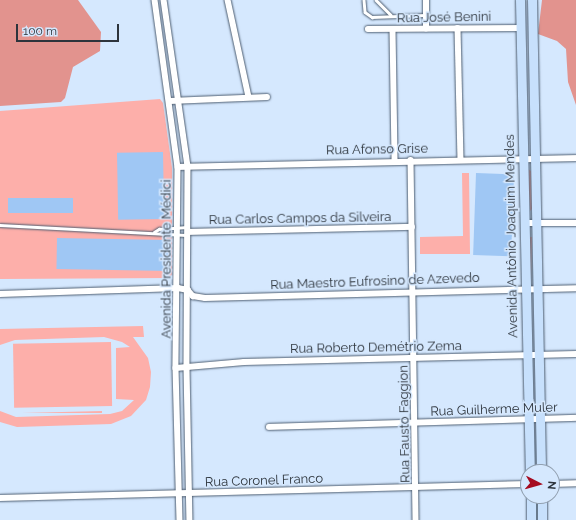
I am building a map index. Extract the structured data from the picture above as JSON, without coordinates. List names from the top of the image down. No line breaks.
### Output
{"streets":{"main road":["Avenida Antônio Joaquim Mendes"],"street":["Rua José Benini","Rua Afonso Grise","Rua Carlos Campos da Silveira","Avenida Presidente Médici","Rua Maestro Eufrosino de Azevedo","Rua Roberto Demétrio Zema","Rua Guilherme Muler","Rua Fausto Faggion","Rua Coronel Franco"]},"crossings":[["Rua José Benini","Avenida Antônio Joaquim Mendes"],["Rua Afonso Grise","Avenida Antônio Joaquim Mendes"],["Rua Afonso Grise","Avenida Presidente Médici"],["Rua Afonso Grise","Rua Fausto Faggion"],["Rua Carlos Campos da Silveira","Avenida Presidente Médici"],["Rua Carlos Campos da Silveira","Rua Fausto Faggion"],["Avenida Antônio Joaquim Mendes","Rua Maestro Eufrosino de Azevedo"],["Avenida Antônio Joaquim Mendes","Rua Roberto Demétrio Zema"],["Avenida Antônio Joaquim Mendes","Rua Guilherme Muler"],["Avenida Presidente Médici","Rua Maestro Eufrosino de Azevedo"],["Avenida Presidente Médici","Rua Roberto Demétrio Zema"],["Avenida Presidente Médici","Rua Coronel Franco"],["Rua Maestro Eufrosino de Azevedo","Rua Fausto Faggion"],["Rua Roberto Demétrio Zema","Rua Fausto Faggion"],["Rua Guilherme Muler","Rua Fausto Faggion"],["Rua Fausto Faggion","Rua Coronel Franco"]],"scale_bar":"100 m","north":"right"}
